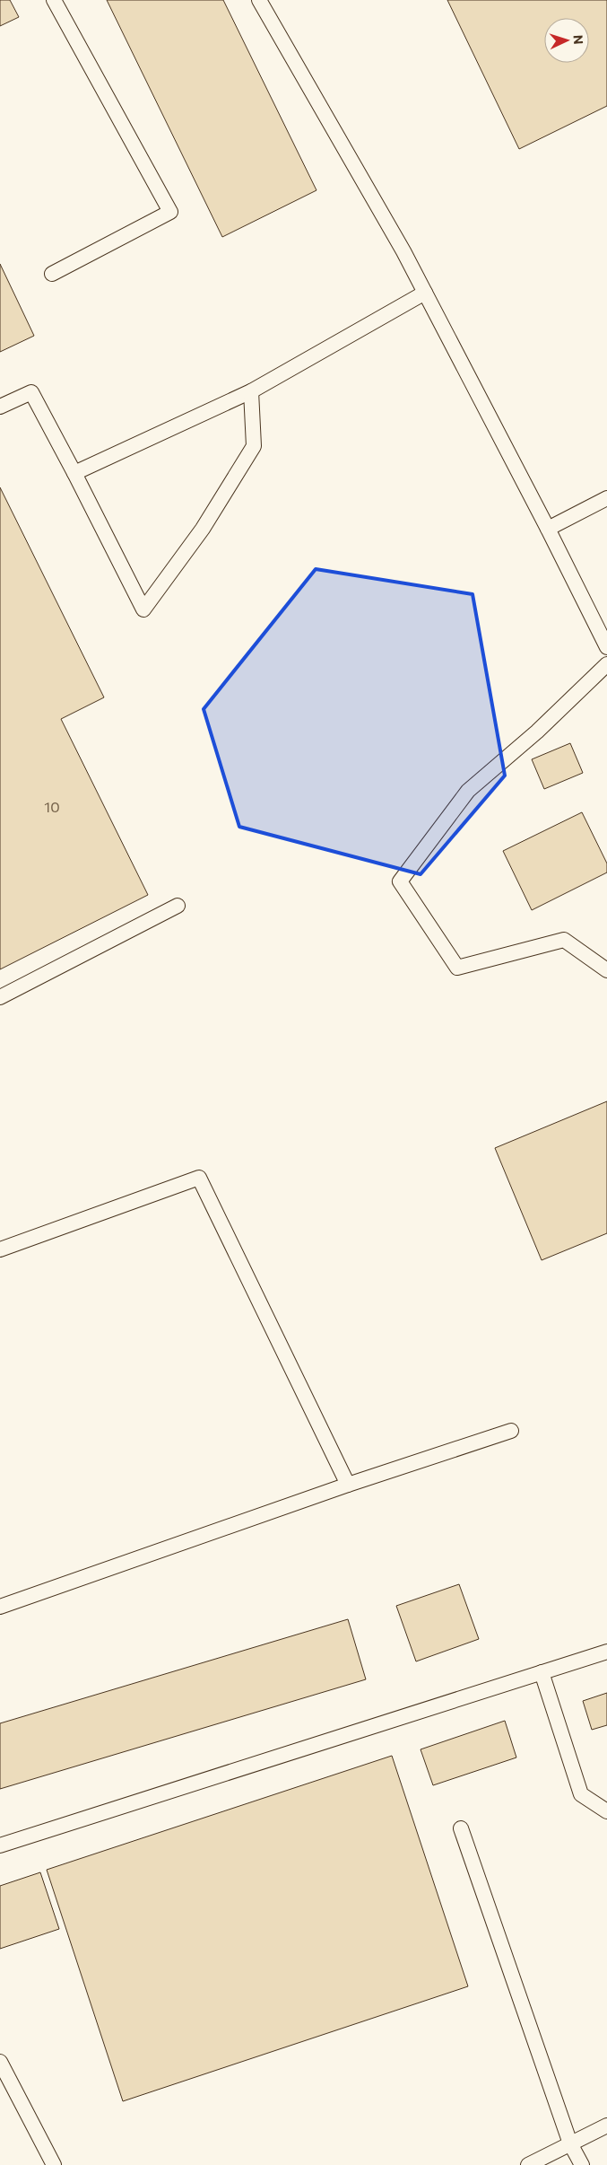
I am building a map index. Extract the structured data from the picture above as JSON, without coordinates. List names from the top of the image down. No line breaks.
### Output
{"house_numbers":["10"],"north":"right"}
